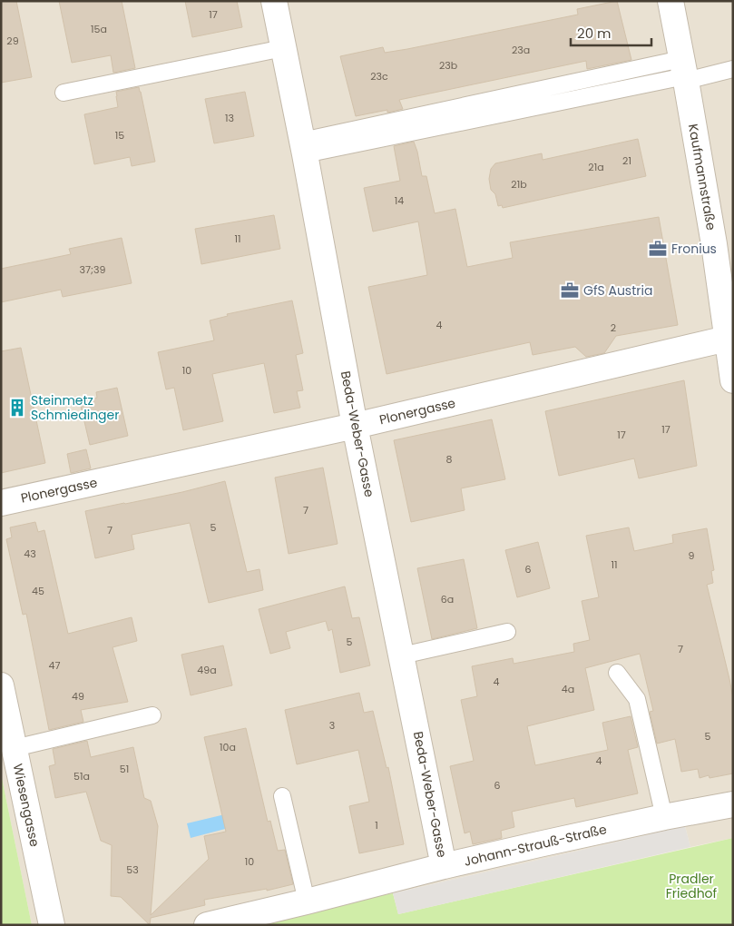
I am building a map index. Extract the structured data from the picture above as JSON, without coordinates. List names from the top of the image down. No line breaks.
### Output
{"streets":{"street":["Kaufmannstraße","Plonergasse","Beda-Weber-Gasse","Wiesengasse","Johann-Strauß-Straße"]},"crossings":[["Kaufmannstraße","Plonergasse"],["Plonergasse","Beda-Weber-Gasse"],["Beda-Weber-Gasse","Johann-Strauß-Straße"]],"parks":["Pradler Friedhof"],"places":{"office":["Fronius","GfS Austria"],"building":["Steinmetz Schmiedinger"]},"house_numbers":["17","15a","29","23a","23b","23c","13","15","21","21a","21b","14","11","37;39","4","2","10","17","17","8","7","5","7","43","9","11","6","45","6a","5","7","47","49a","4","4a","49","3","5","10a","4","51","51a","6","1","10","53"],"scale_bar":"20 m"}
